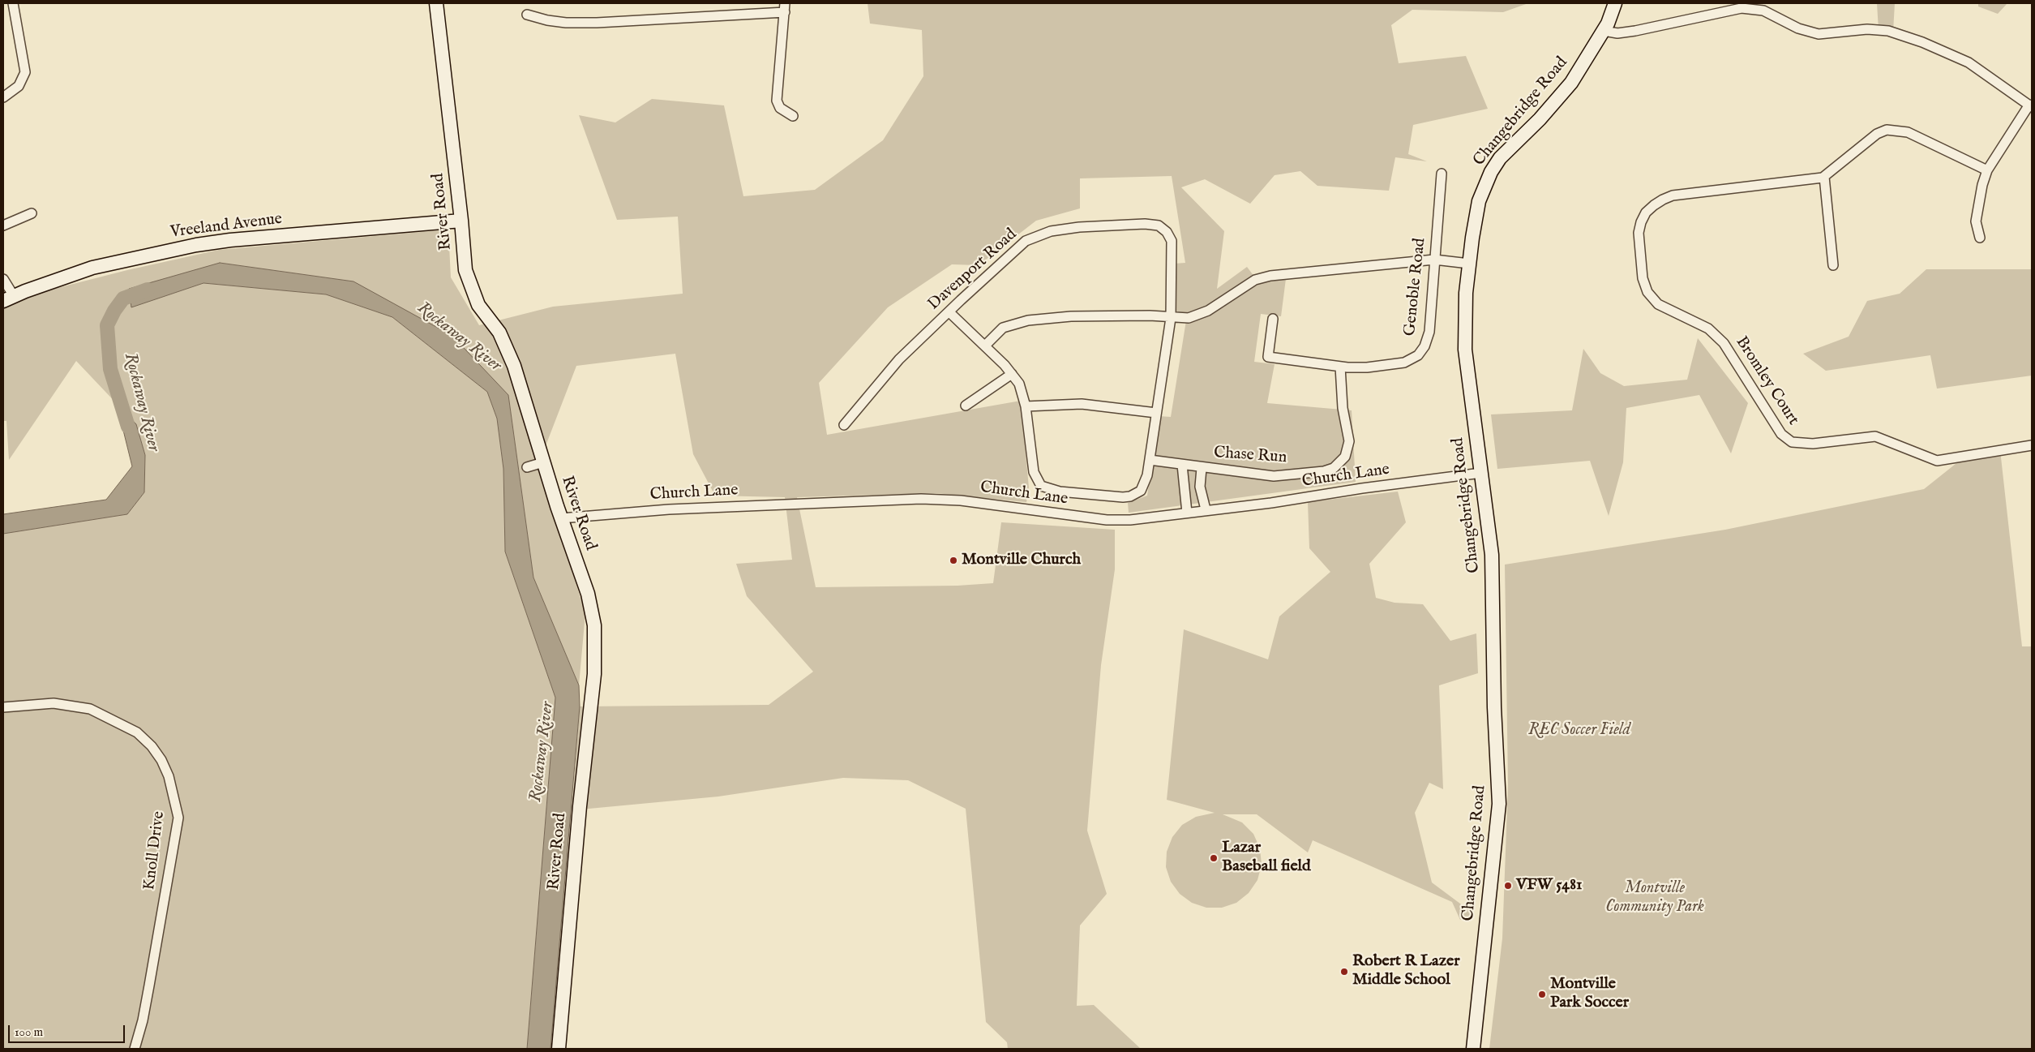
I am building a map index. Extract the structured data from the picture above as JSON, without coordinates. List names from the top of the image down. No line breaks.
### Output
{"streets":{"street":["Changebridge Road","River Road","Vreeland Avenue","Davenport Road","Genoble Road","Bromley Court","Chase Run","Church Lane","Knoll Drive"]},"crossings":[["Changebridge Road","Church Lane"],["River Road","Vreeland Avenue"],["River Road","Church Lane"],["Davenport Road","Chase Run"],["Genoble Road","Chase Run"],["Chase Run","Church Lane"]],"water":["Rockaway River"],"parks":["REC Soccer Field","Montville Community Park"],"places":["Montville Church","Lazar Baseball field","VFW 5481","Robert R Lazer Middle School","Montville Park Soccer"],"scale_bar":"100 m"}
